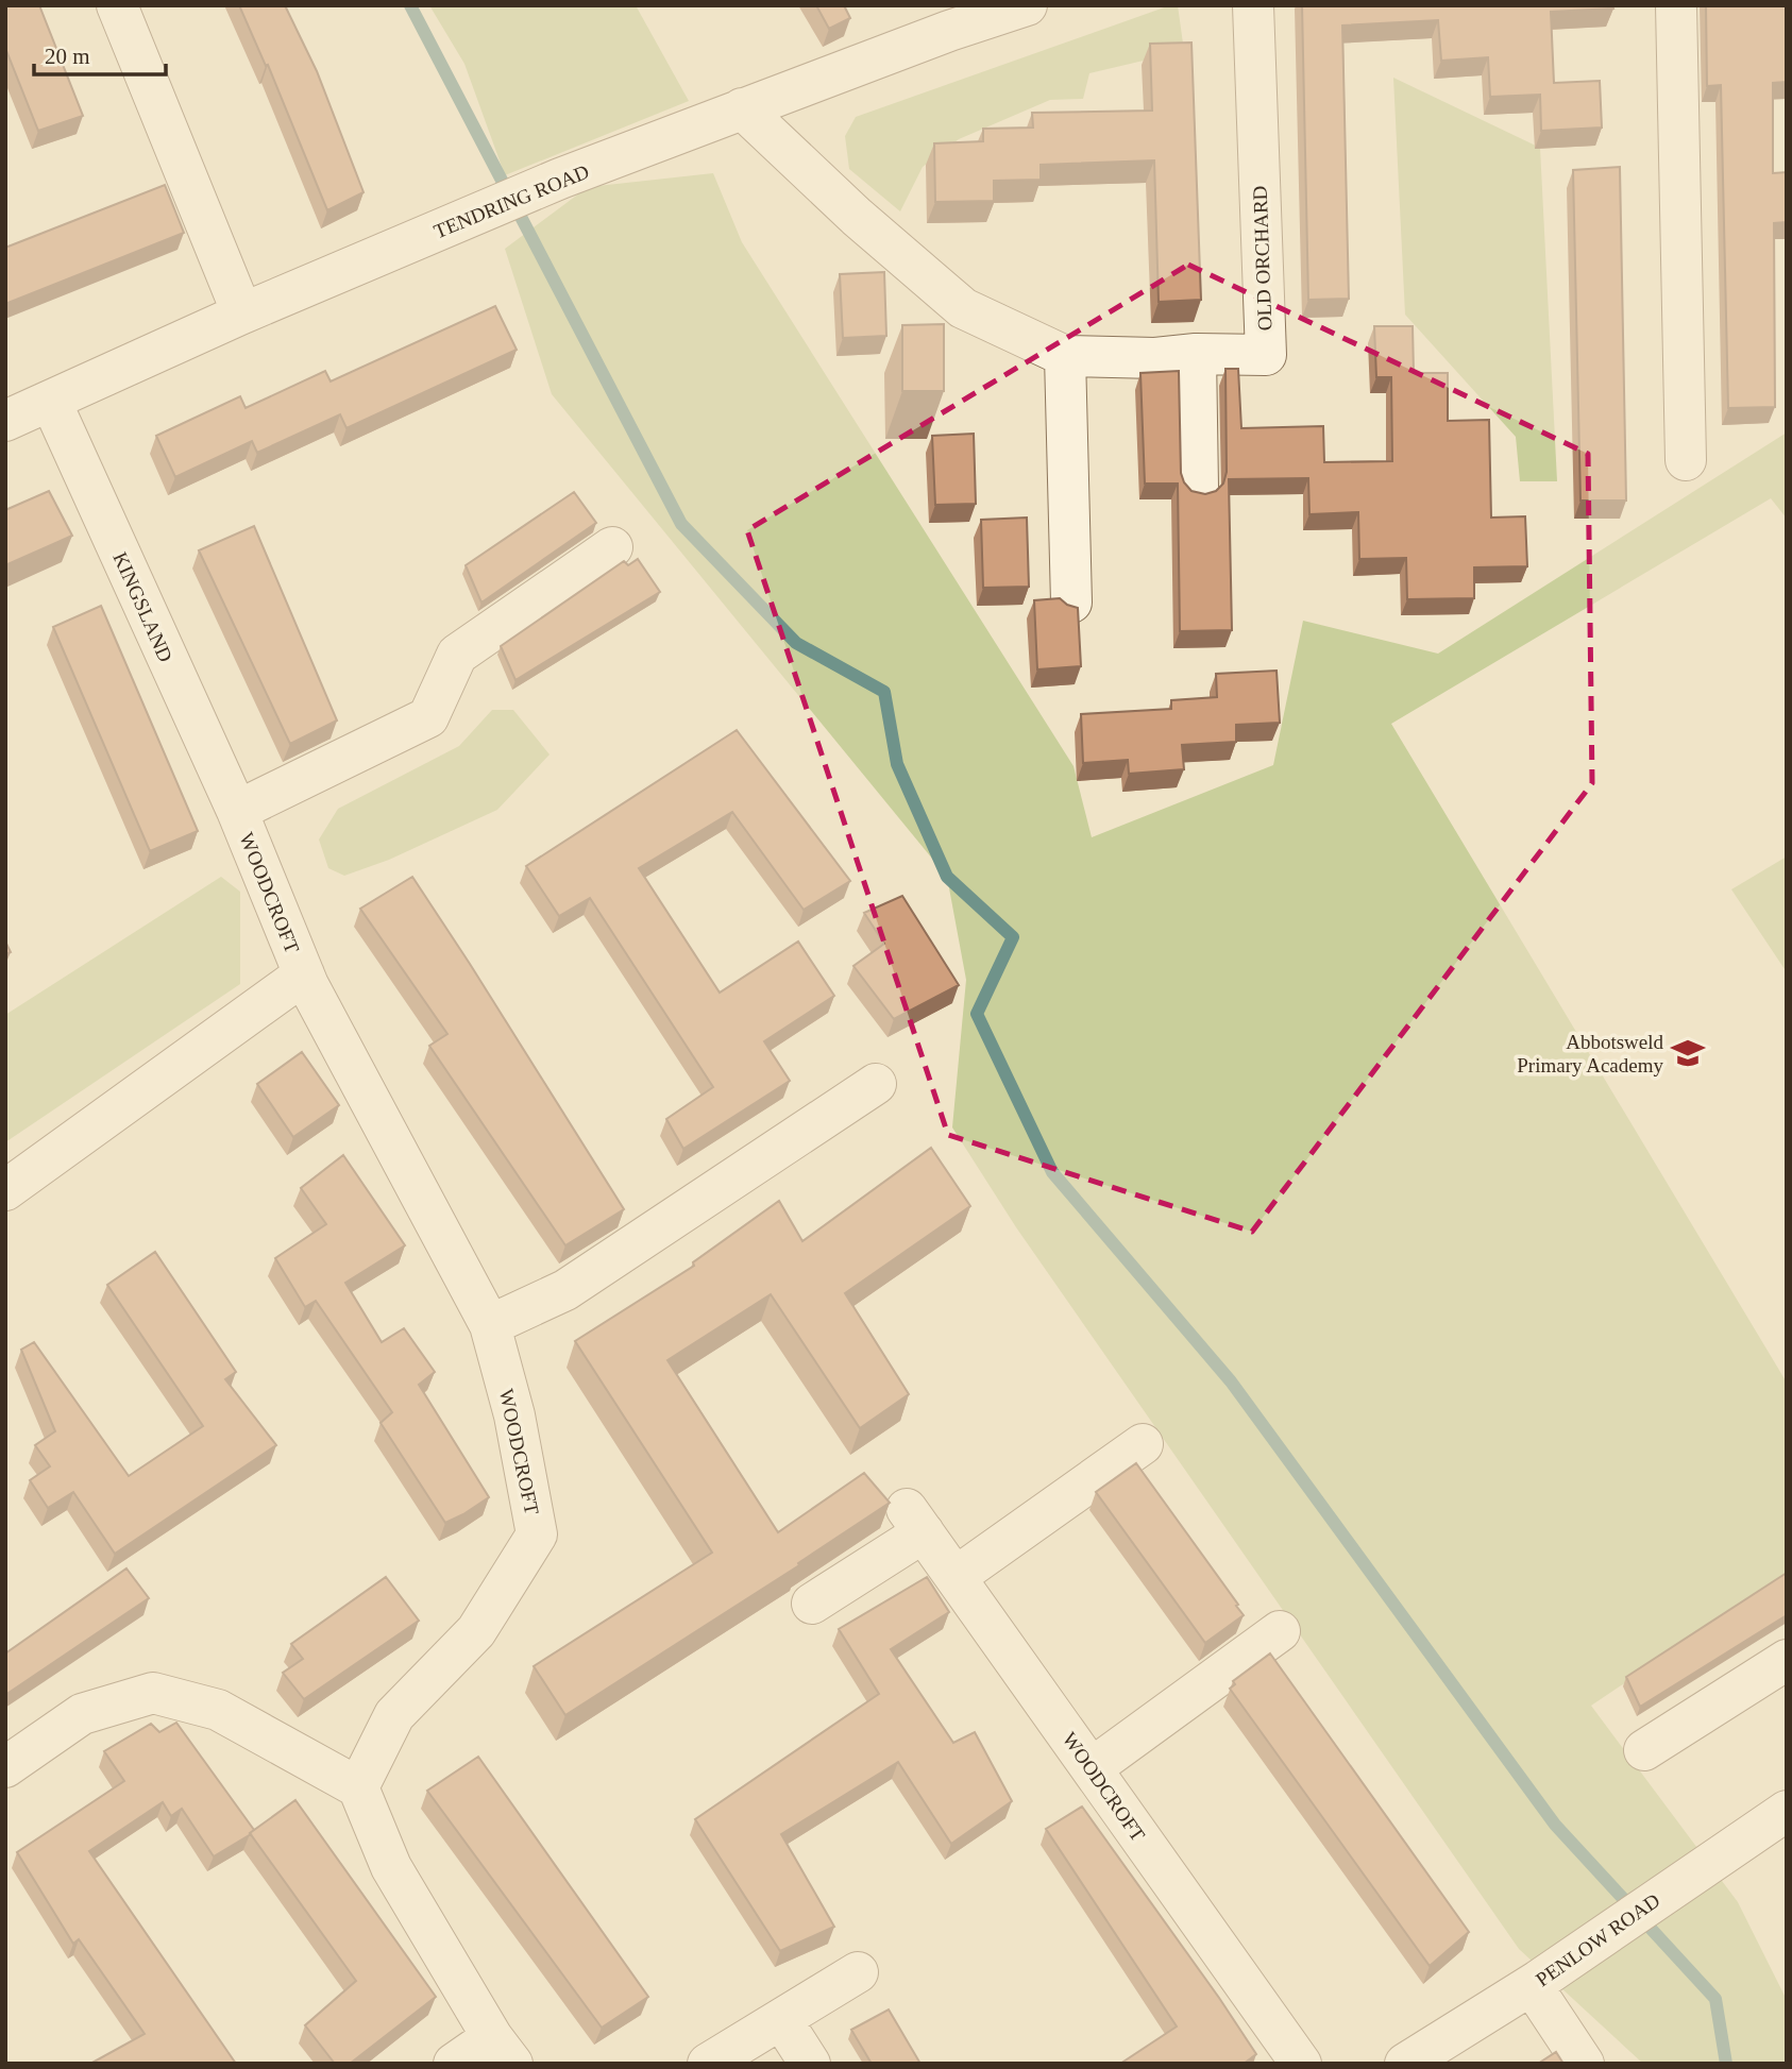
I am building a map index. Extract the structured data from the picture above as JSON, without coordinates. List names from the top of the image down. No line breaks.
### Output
{"streets":{"street":["TENDRING ROAD","OLD ORCHARD","KINGSLAND","WOODCROFT","PENLOW ROAD"]},"crossings":[["TENDRING ROAD","OLD ORCHARD"],["TENDRING ROAD","KINGSLAND"],["KINGSLAND","WOODCROFT"]],"places":{"school or university":["Abbotsweld Primary Academy"]},"scale_bar":"20 m"}
